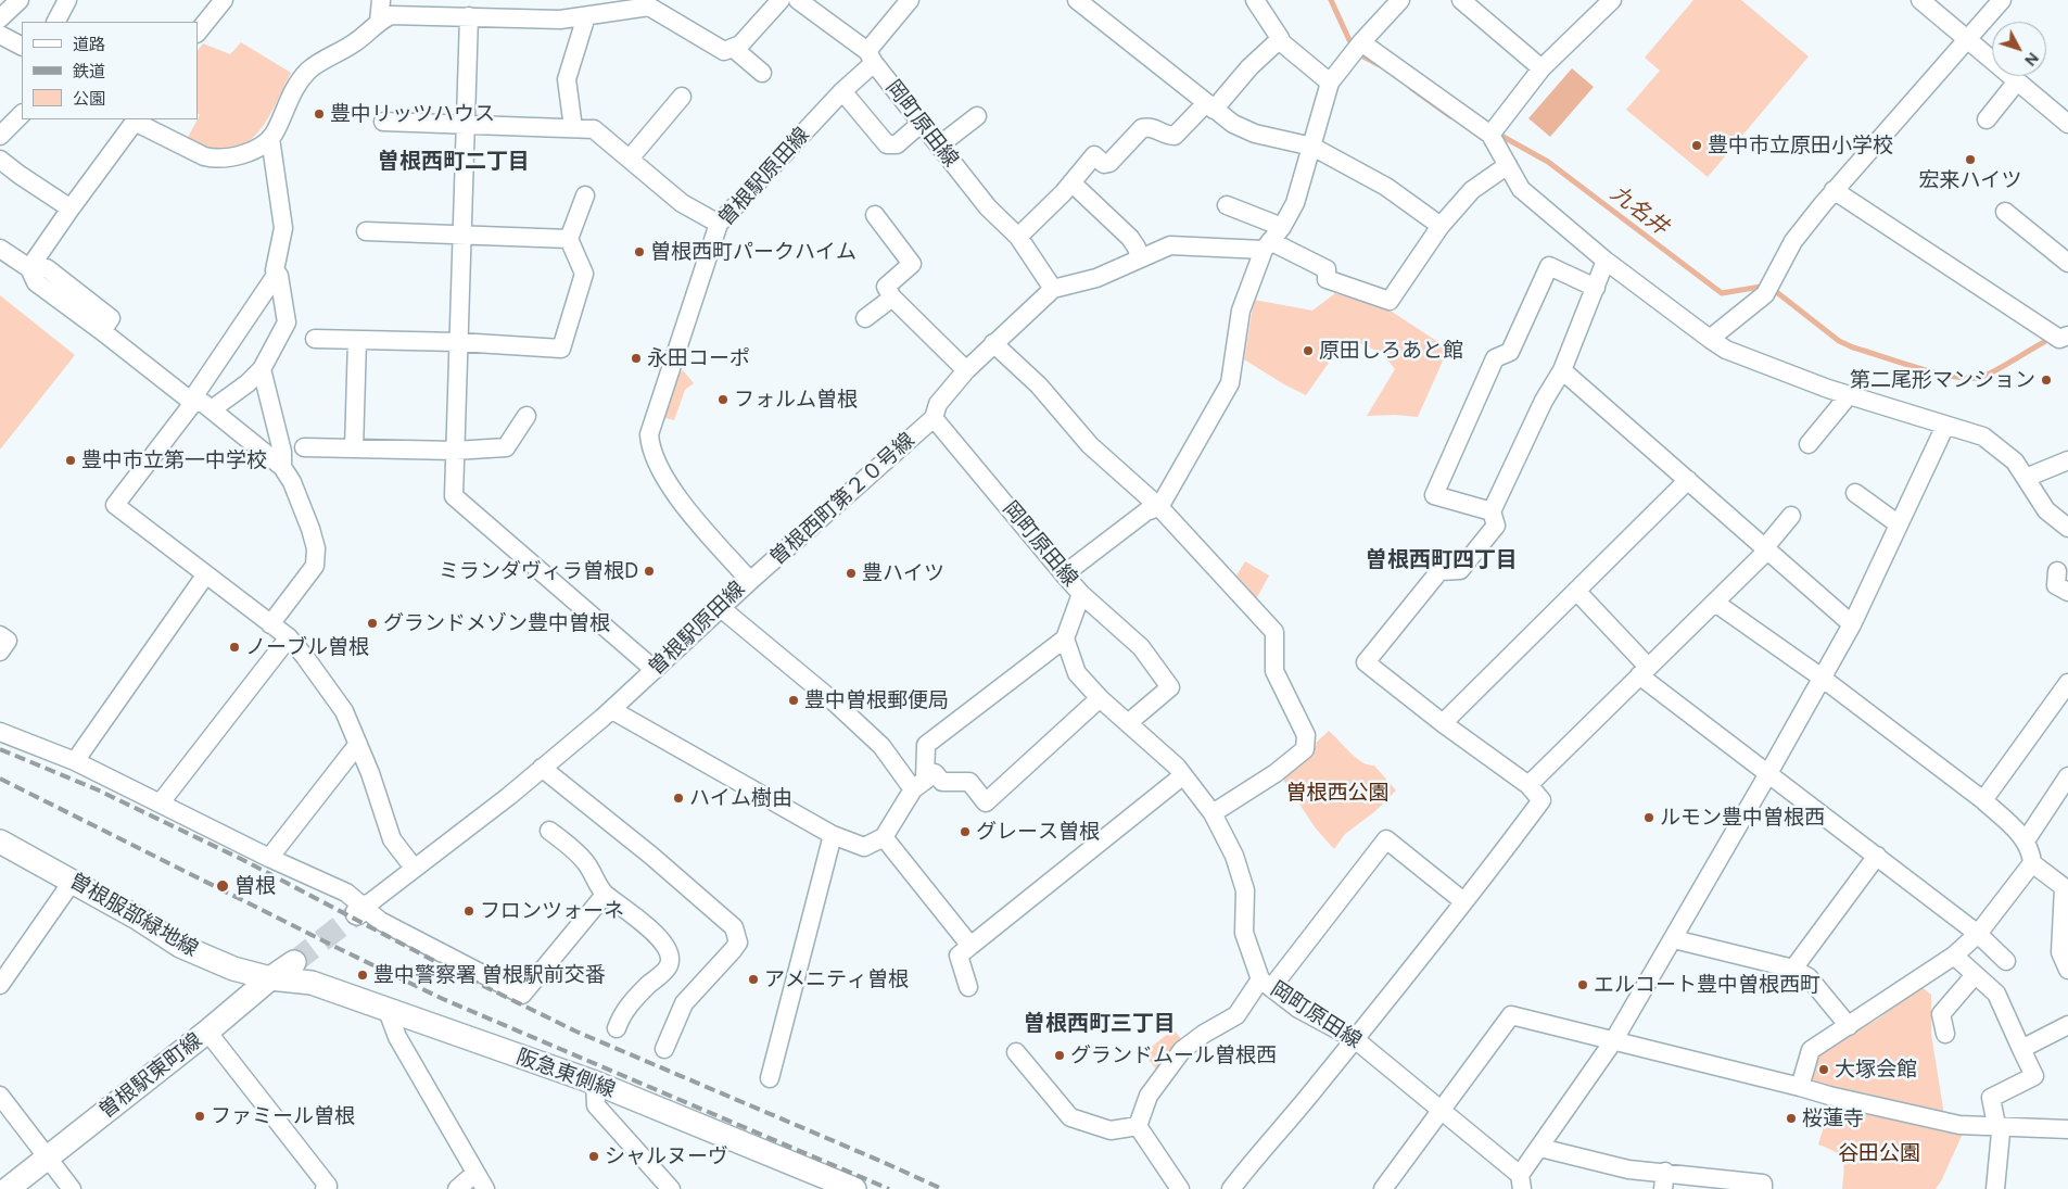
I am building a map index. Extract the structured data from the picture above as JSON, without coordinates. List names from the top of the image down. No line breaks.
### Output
{"streets":{"street":["岡町原田線","曽根駅原田線","曽根西町第２０号線","曽根服部緑地線","阪急東側線","曽根駅東町線"]},"crossings":[["岡町原田線","曽根駅原田線"],["岡町原田線","曽根西町第２０号線"],["曽根駅原田線","曽根西町第２０号線"],["曽根服部緑地線","阪急東側線"],["曽根服部緑地線","曽根駅東町線"],["阪急東側線","曽根駅東町線"]],"districts":["曽根西町二丁目","曽根西町四丁目","曽根西町三丁目"],"water":["九名井"],"parks":["曽根西公園","谷田公園"],"places":["豊中リッツハウス","豊中市立原田小学校","宏来ハイツ","曽根西町パークハイム","原田しろあと館","永田コーポ","第二尾形マンション","フォルム曽根","豊中市立第一中学校","ミランダヴィラ曽根D","豊ハイツ","グランドメゾン豊中曽根","ノーブル曽根","豊中曽根郵便局","ハイム樹由","ルモン豊中曽根西","グレース曽根","曽根","フロンツォーネ","豊中警察署 曽根駅前交番","アメニティ曽根","エルコート豊中曽根西町","グランドムール曽根西","大塚会館","ファミール曽根","桜蓮寺","シャルヌーヴ"],"legend":["道路","鉄道","公園"],"north":"bottom right"}
